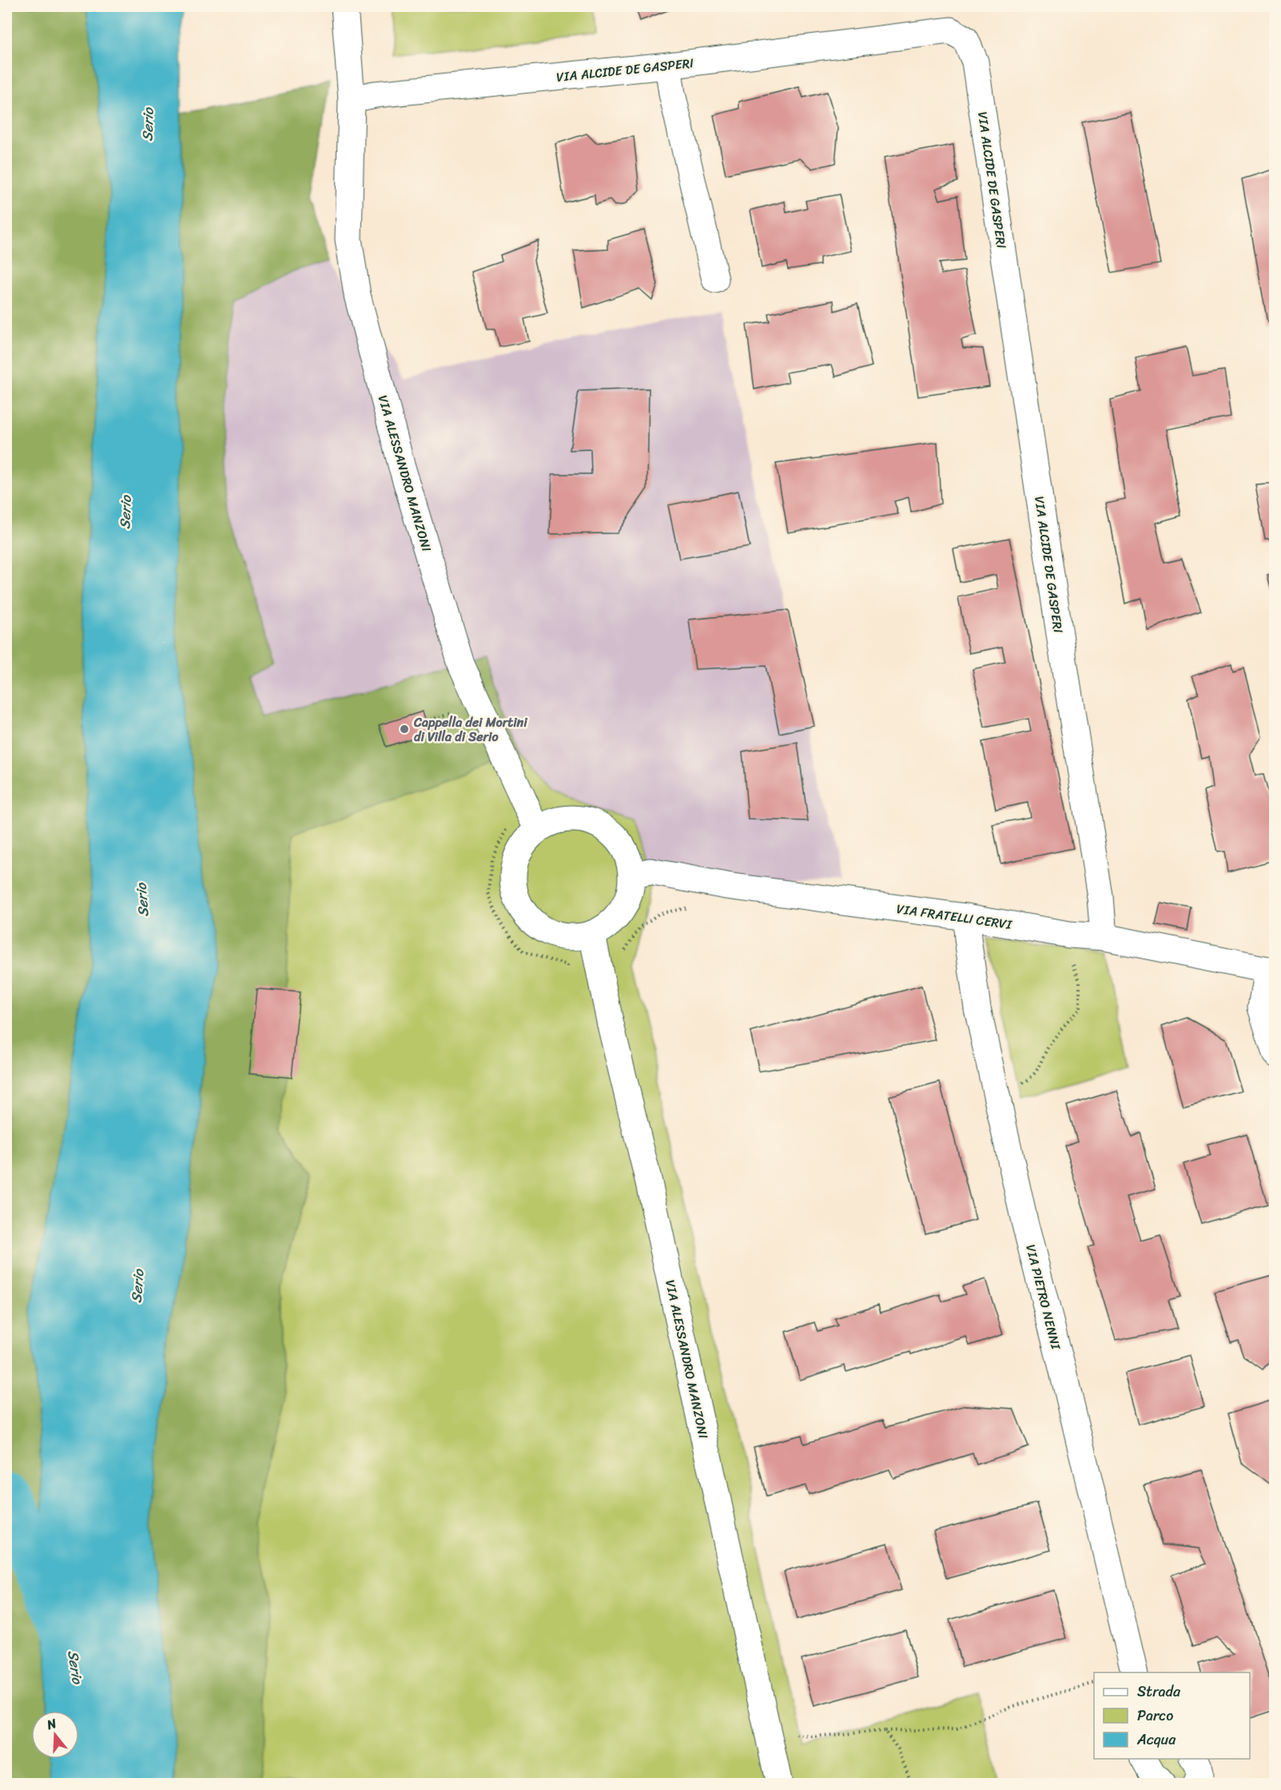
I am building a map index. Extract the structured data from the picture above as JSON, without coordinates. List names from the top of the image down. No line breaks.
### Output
{"streets":{"street":["VIA ALCIDE DE GASPERI","VIA ALESSANDRO MANZONI","VIA FRATELLI CERVI","VIA PIETRO NENNI"]},"crossings":[["VIA ALCIDE DE GASPERI","VIA ALESSANDRO MANZONI"],["VIA ALCIDE DE GASPERI","VIA FRATELLI CERVI"],["VIA ALESSANDRO MANZONI","VIA FRATELLI CERVI"],["VIA FRATELLI CERVI","VIA PIETRO NENNI"]],"water":["Serio"],"places":["Cappella dei Mortini di Villa di Serio"],"legend":["Strada","Parco","Acqua"],"north":"top"}
